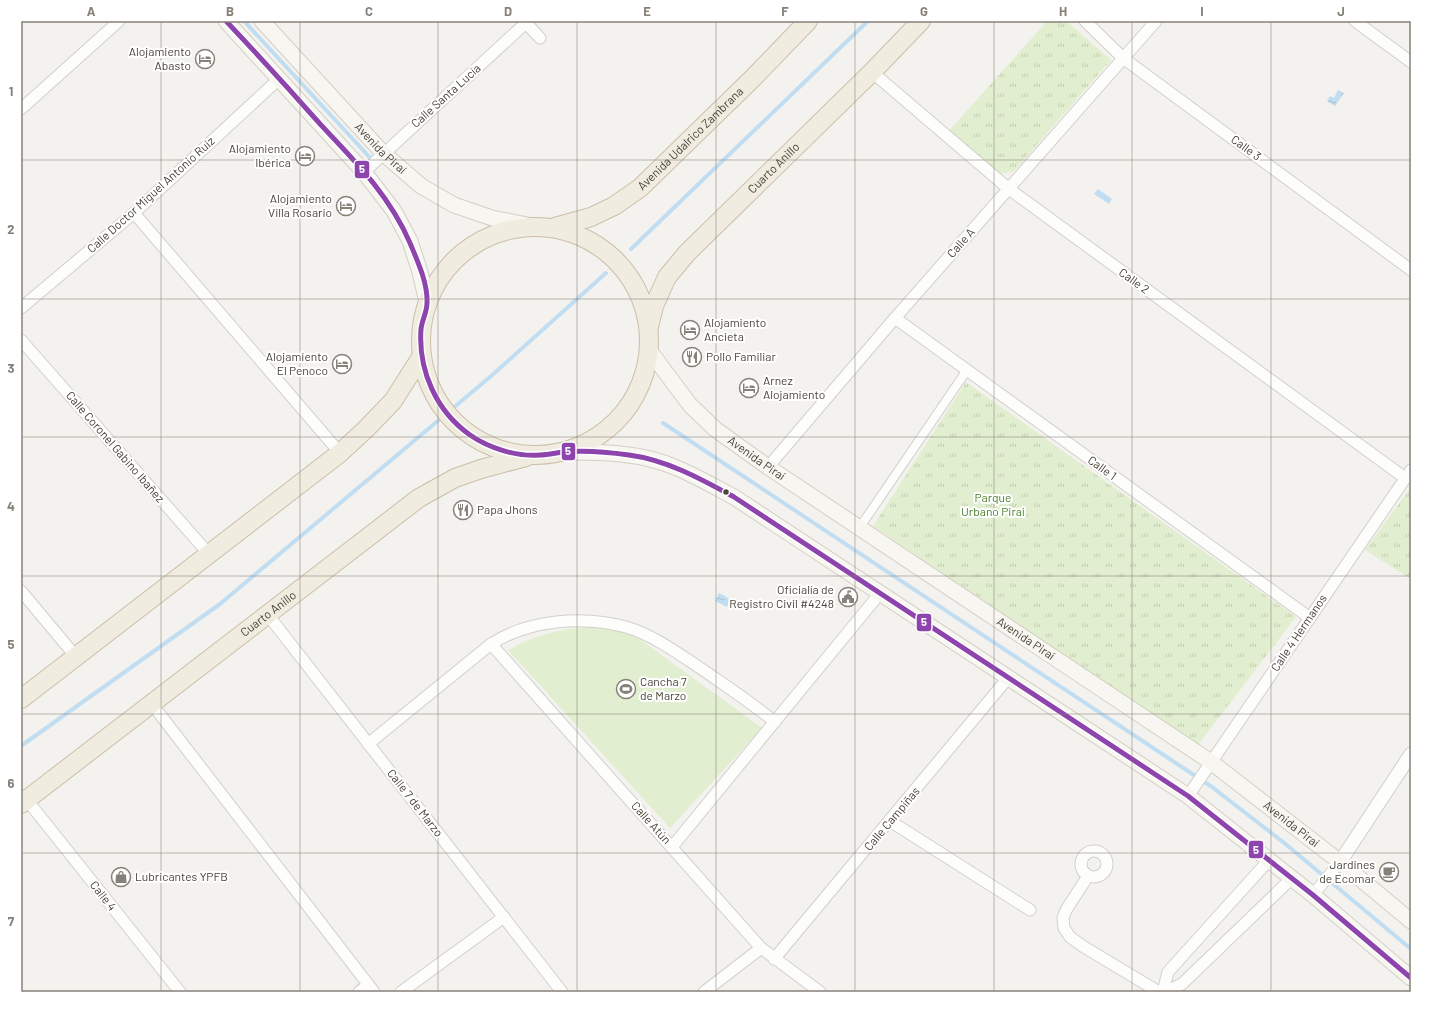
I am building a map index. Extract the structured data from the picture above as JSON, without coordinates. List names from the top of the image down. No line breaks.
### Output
{"streets":{"highway":["Avenida Udalrico Zambrana","Cuarto Anillo"],"main road":["Avenida Piraí"],"street":["Calle Santa Lucía","Calle 3","Calle Doctor Miguel Antonio Ruiz","Calle A","Calle 2","Calle Coronel Gabino Ibañez","Calle 1","Calle 4 Hermanos","Calle 7 de Marzo","Calle Campiñas","Calle Atún","Calle 4"]},"crossings":[["Calle Santa Lucía","Avenida Piraí"],["Avenida Piraí","Calle A"],["Avenida Piraí","Calle 4 Hermanos"],["Calle 3","Calle A"],["Cuarto Anillo","Calle 2"],["Cuarto Anillo","Calle 7 de Marzo"],["Cuarto Anillo","Calle 4"],["Calle A","Calle 2"],["Calle A","Calle 1"],["Calle 2","Calle 4 Hermanos"],["Calle 1","Calle 4 Hermanos"],["Calle Campiñas","Calle Atún"]],"parks":["Parque Urbano Pirai"],"places":{"hotel":["Alojamiento Abasto","Alojamiento Ibérica","Alojamiento Villa Rosario","Alojamiento Ancieta","Alojamiento El Penoco","Arnez Alojamiento"],"restaurant":["Pollo Familiar","Papa Jhons"],"public building":["Oficialía de Registro Civil #4248"],"sports":["Cancha 7 de Marzo"],"cafe":["Jardines de Ecomar"],"shop":["Lubricantes YPFB"]},"lines":["transit line 5"],"grid":{"columns":["A","B","C","D","E","F","G","H","I","J"],"rows":["1","2","3","4","5","6","7"]}}
